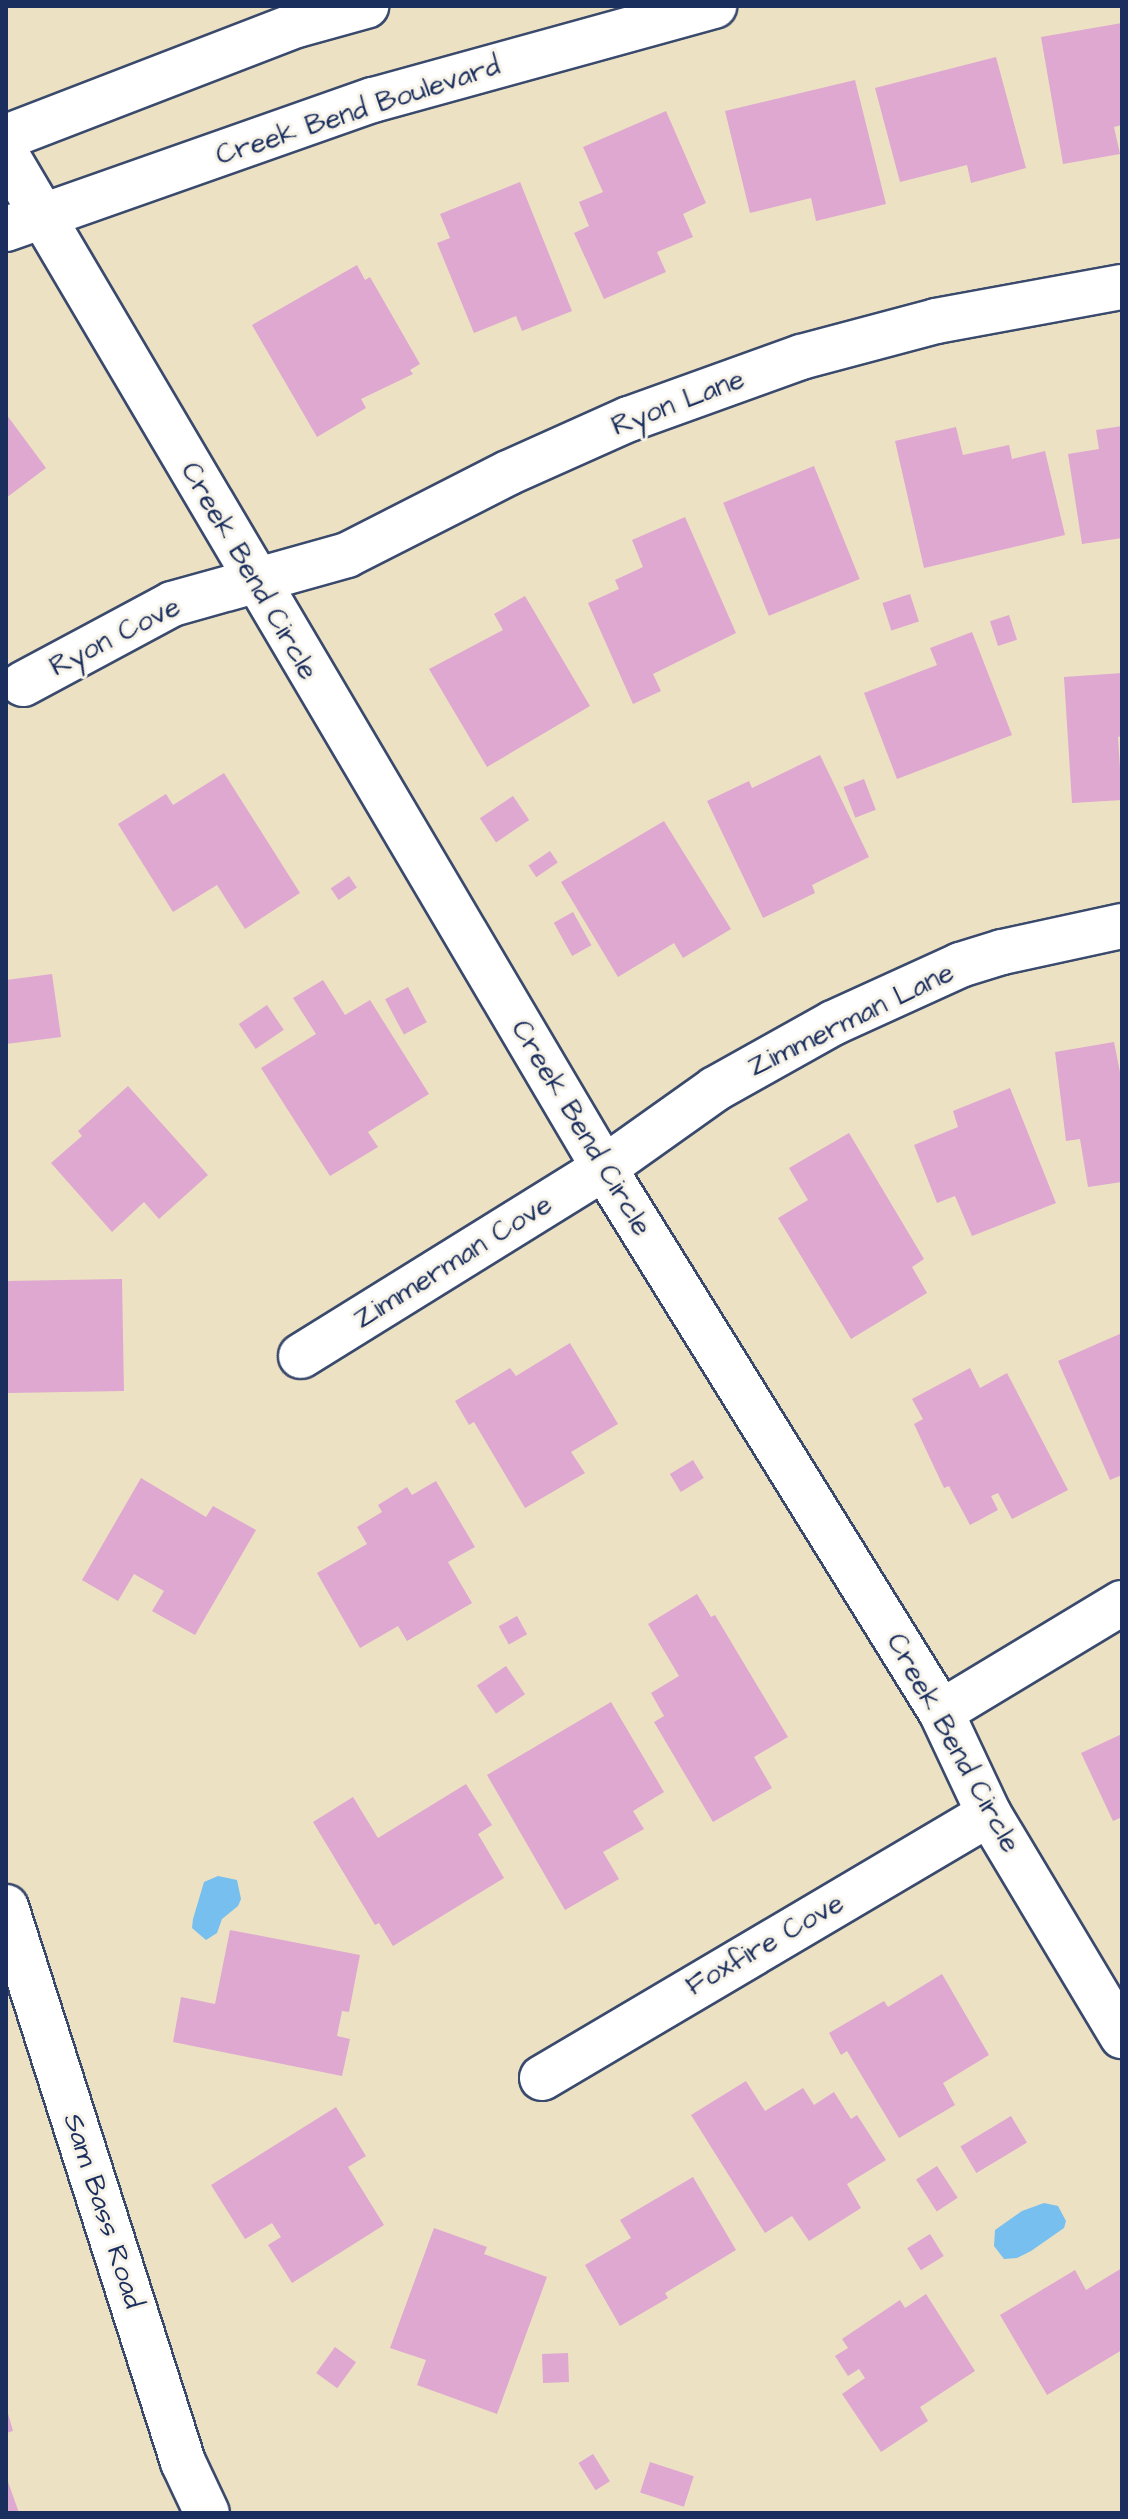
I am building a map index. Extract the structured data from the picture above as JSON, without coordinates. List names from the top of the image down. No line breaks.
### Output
{"streets":{"street":["Creek Bend Boulevard","Ryon Lane","Creek Bend Circle","Ryon Cove","Zimmerman Lane","Zimmerman Cove","Foxfire Cove","Sam Bass Road"]},"crossings":[["Creek Bend Boulevard","Creek Bend Circle"],["Ryon Lane","Creek Bend Circle"],["Ryon Lane","Ryon Cove"],["Creek Bend Circle","Ryon Cove"],["Creek Bend Circle","Zimmerman Lane"],["Creek Bend Circle","Zimmerman Cove"],["Creek Bend Circle","Foxfire Cove"],["Zimmerman Lane","Zimmerman Cove"]]}
